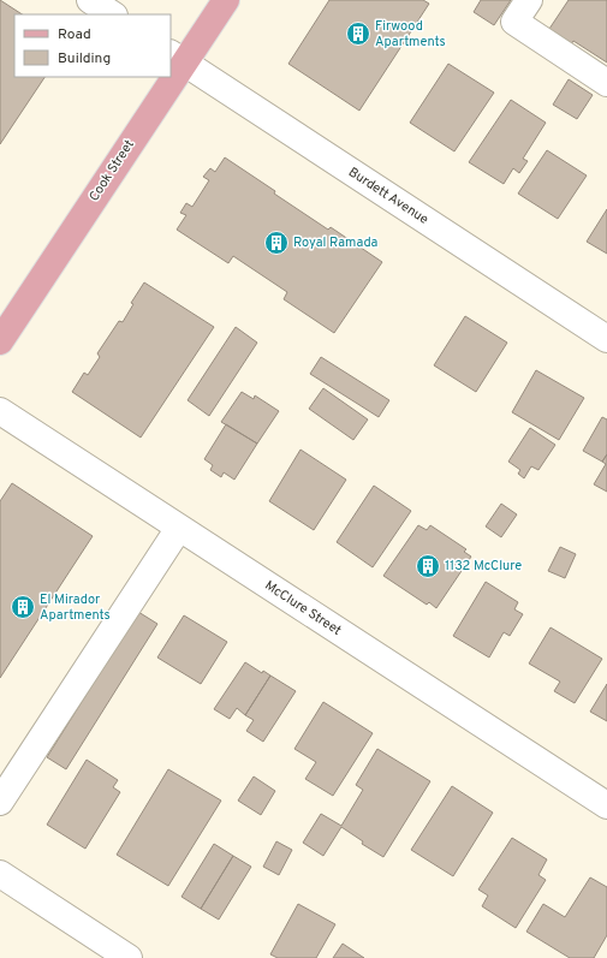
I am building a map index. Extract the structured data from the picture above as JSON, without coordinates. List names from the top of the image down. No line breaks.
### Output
{"streets":{"main road":["Cook Street"],"street":["Burdett Avenue","McClure Street"]},"crossings":[["Cook Street","Burdett Avenue"]],"places":{"building":["Firwood Apartments","Royal Ramada","1132 McClure","El Mirador Apartments"]},"legend":["Road","Building"]}
